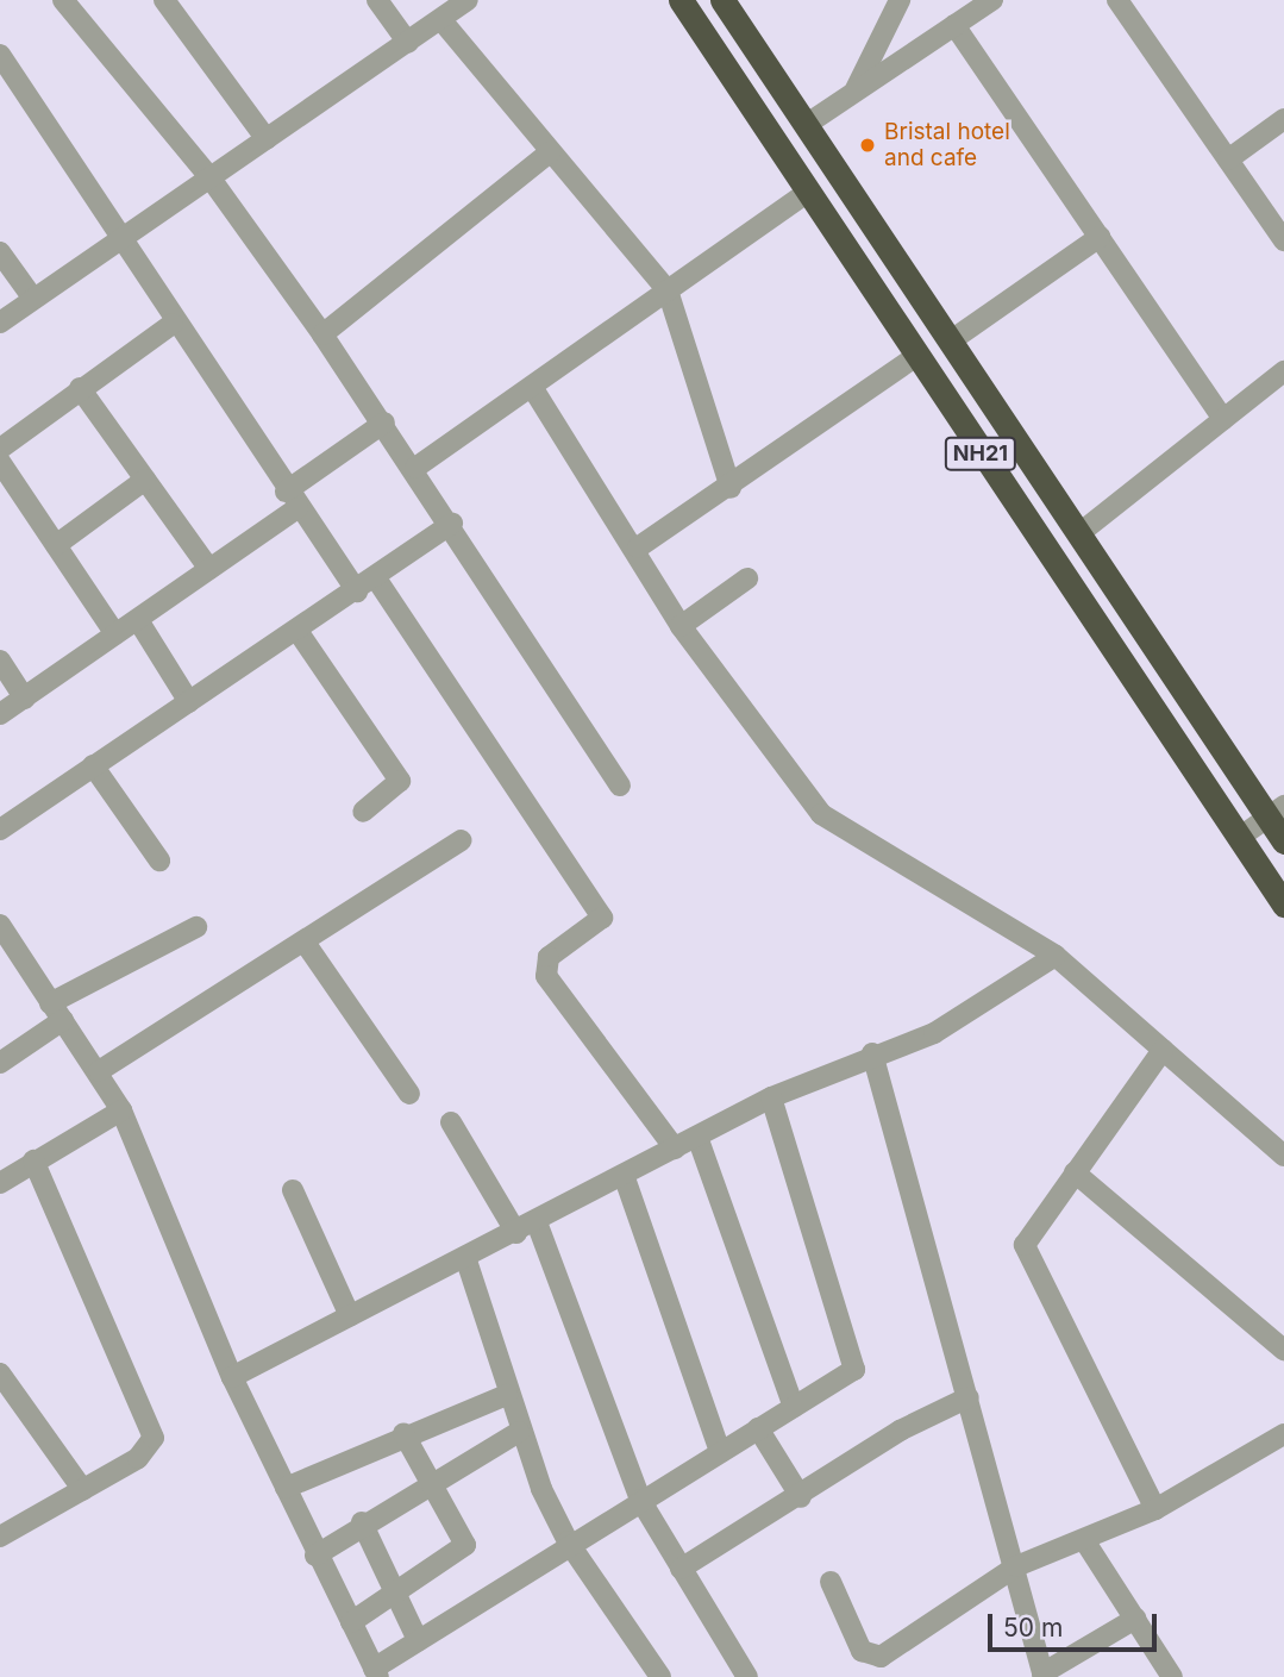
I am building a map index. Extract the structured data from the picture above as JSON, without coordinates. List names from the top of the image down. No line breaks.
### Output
{"streets":{"highway":["NH21"]},"places":["Bristal hotel and cafe"],"scale_bar":"50 m"}
